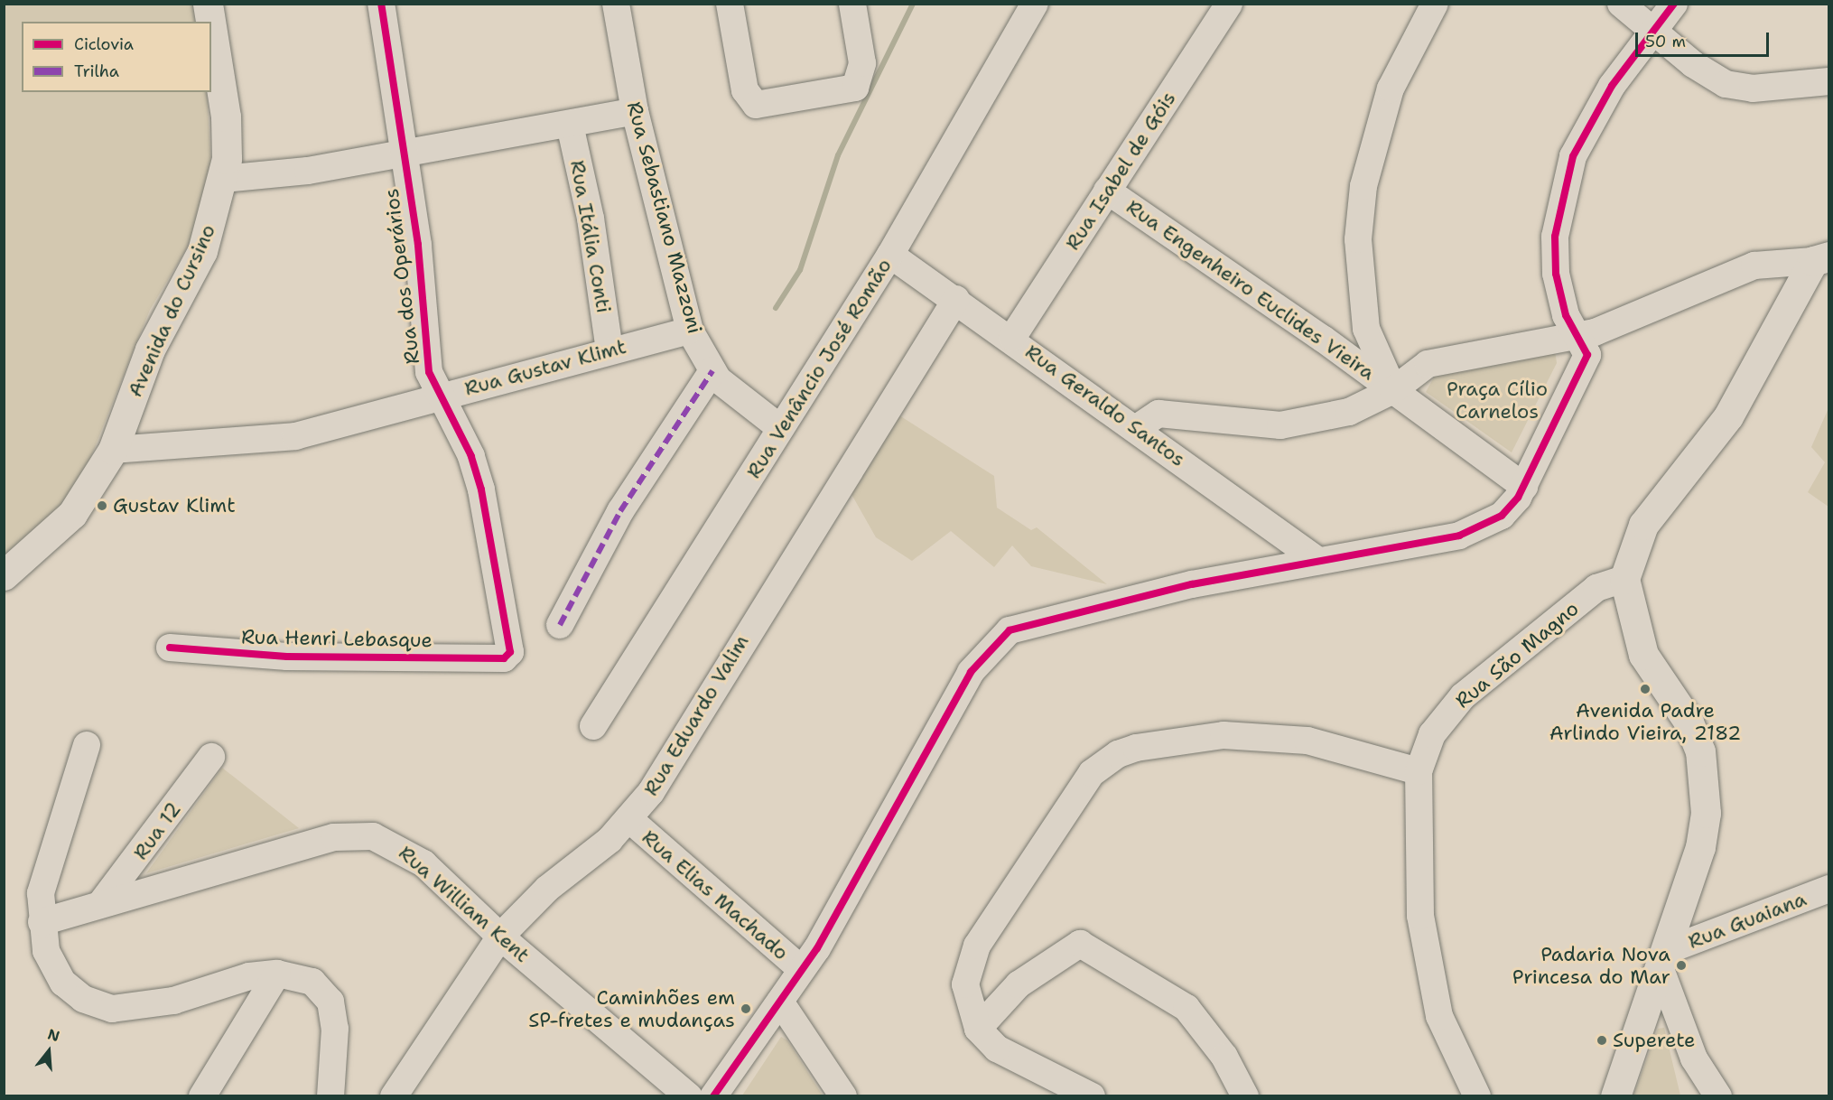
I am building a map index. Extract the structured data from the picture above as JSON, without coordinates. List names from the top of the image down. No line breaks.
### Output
{"streets":{"main road":["Avenida do Cursino"],"street":["Rua Isabel de Góis","Rua Sebastiano Mazzoni","Rua Itália Conti","Rua dos Operários","Rua Engenheiro Euclides Vieira","Rua Gustav Klimt","Rua Venâncio José Romão","Rua Geraldo Santos","Rua Henri Lebasque","Rua São Magno","Rua Eduardo Valim","Rua 12","Rua Elias Machado","Rua William Kent","Rua Guaiana"]},"crossings":[["Rua Isabel de Góis","Rua Engenheiro Euclides Vieira"],["Rua Isabel de Góis","Rua Geraldo Santos"],["Rua Sebastiano Mazzoni","Rua Gustav Klimt"],["Rua Sebastiano Mazzoni","Rua Venâncio José Romão"],["Rua Itália Conti","Rua Gustav Klimt"],["Rua dos Operários","Rua Gustav Klimt"],["Rua dos Operários","Rua Henri Lebasque"],["Avenida do Cursino","Rua Gustav Klimt"],["Rua Venâncio José Romão","Rua Geraldo Santos"],["Rua Geraldo Santos","Rua Eduardo Valim"],["Rua Eduardo Valim","Rua Elias Machado"],["Rua Eduardo Valim","Rua William Kent"],["Rua 12","Rua William Kent"]],"parks":["Praça Cílio Carnelos"],"places":["Gustav Klimt","Avenida Padre Arlindo Vieira, 2182","Padaria Nova Princesa do Mar","Caminhões em SP-fretes e mudanças","Superete"],"legend":["Ciclovia","Trilha"],"scale_bar":"50 m","north":"top"}
